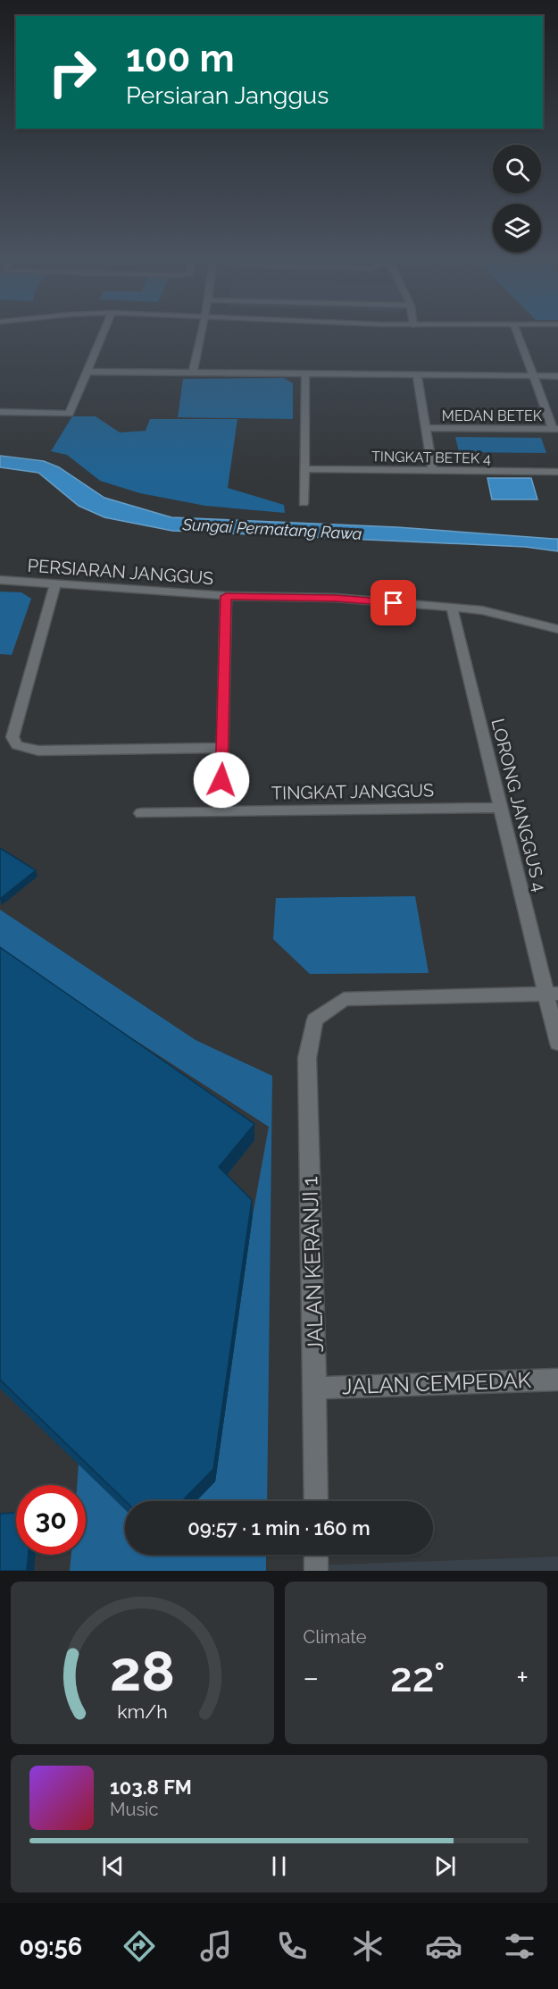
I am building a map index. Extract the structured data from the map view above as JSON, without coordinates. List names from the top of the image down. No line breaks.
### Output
{"streets":{"street":["MEDAN BETEK","TINGKAT BETEK 4","PERSIARAN JANGGUS","TINGKAT JANGGUS","LORONG JANGGUS 4","JALAN KERANJI 1","JALAN CEMPEDAK"]},"crossings":[["MEDAN BETEK","TINGKAT BETEK 4"],["PERSIARAN JANGGUS","LORONG JANGGUS 4"],["TINGKAT JANGGUS","LORONG JANGGUS 4"],["LORONG JANGGUS 4","JALAN KERANJI 1"],["JALAN KERANJI 1","JALAN CEMPEDAK"]],"water":["Sungai Permatang Rawa"],"page":{"turn":["100 m","Persiaran Janggus"],"limit":"30","trip":"09:57 · 1 min · 160 m","tile":"Climate","heat":["−","22°","+"],"song":["103.8 FM","Music"],"tabs":"09:56","gauge":["28","km/h"]}}
